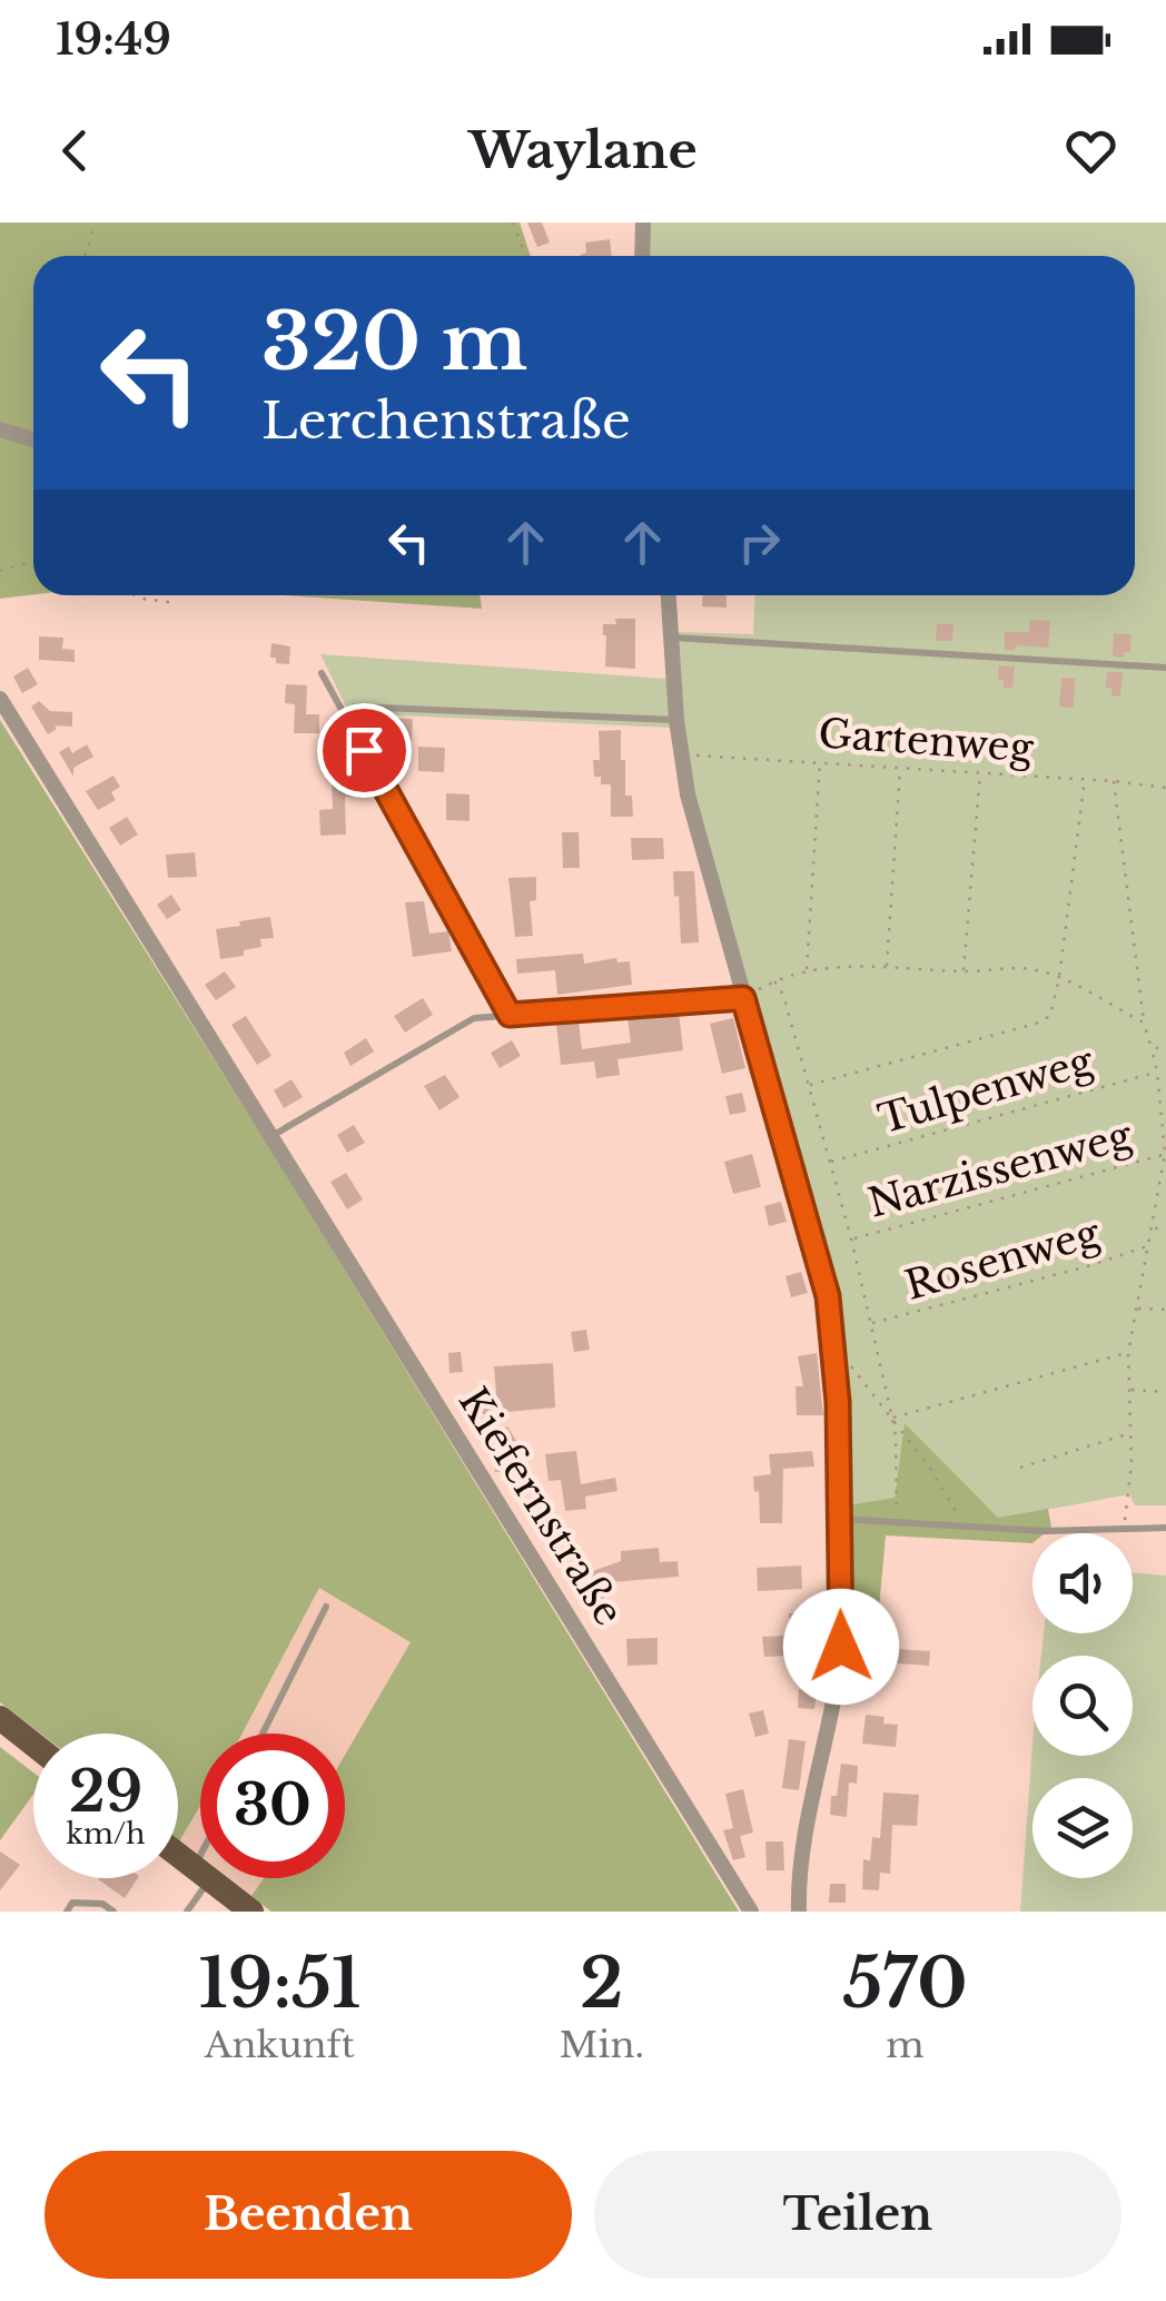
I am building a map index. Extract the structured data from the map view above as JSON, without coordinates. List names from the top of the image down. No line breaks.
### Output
{"streets":{"street":["Kiefernstraße"],"path":["Gartenweg","Tulpenweg","Narzissenweg","Rosenweg"]},"page":{"status":"19:49","header":"Waylane","turn":["320 m","Lerchenstraße"],"speed":"29 km/h","limit":"30","eta":["19:51","Ankunft","2","Min.","570","m"],"buttons":["Beenden","Teilen"]}}
